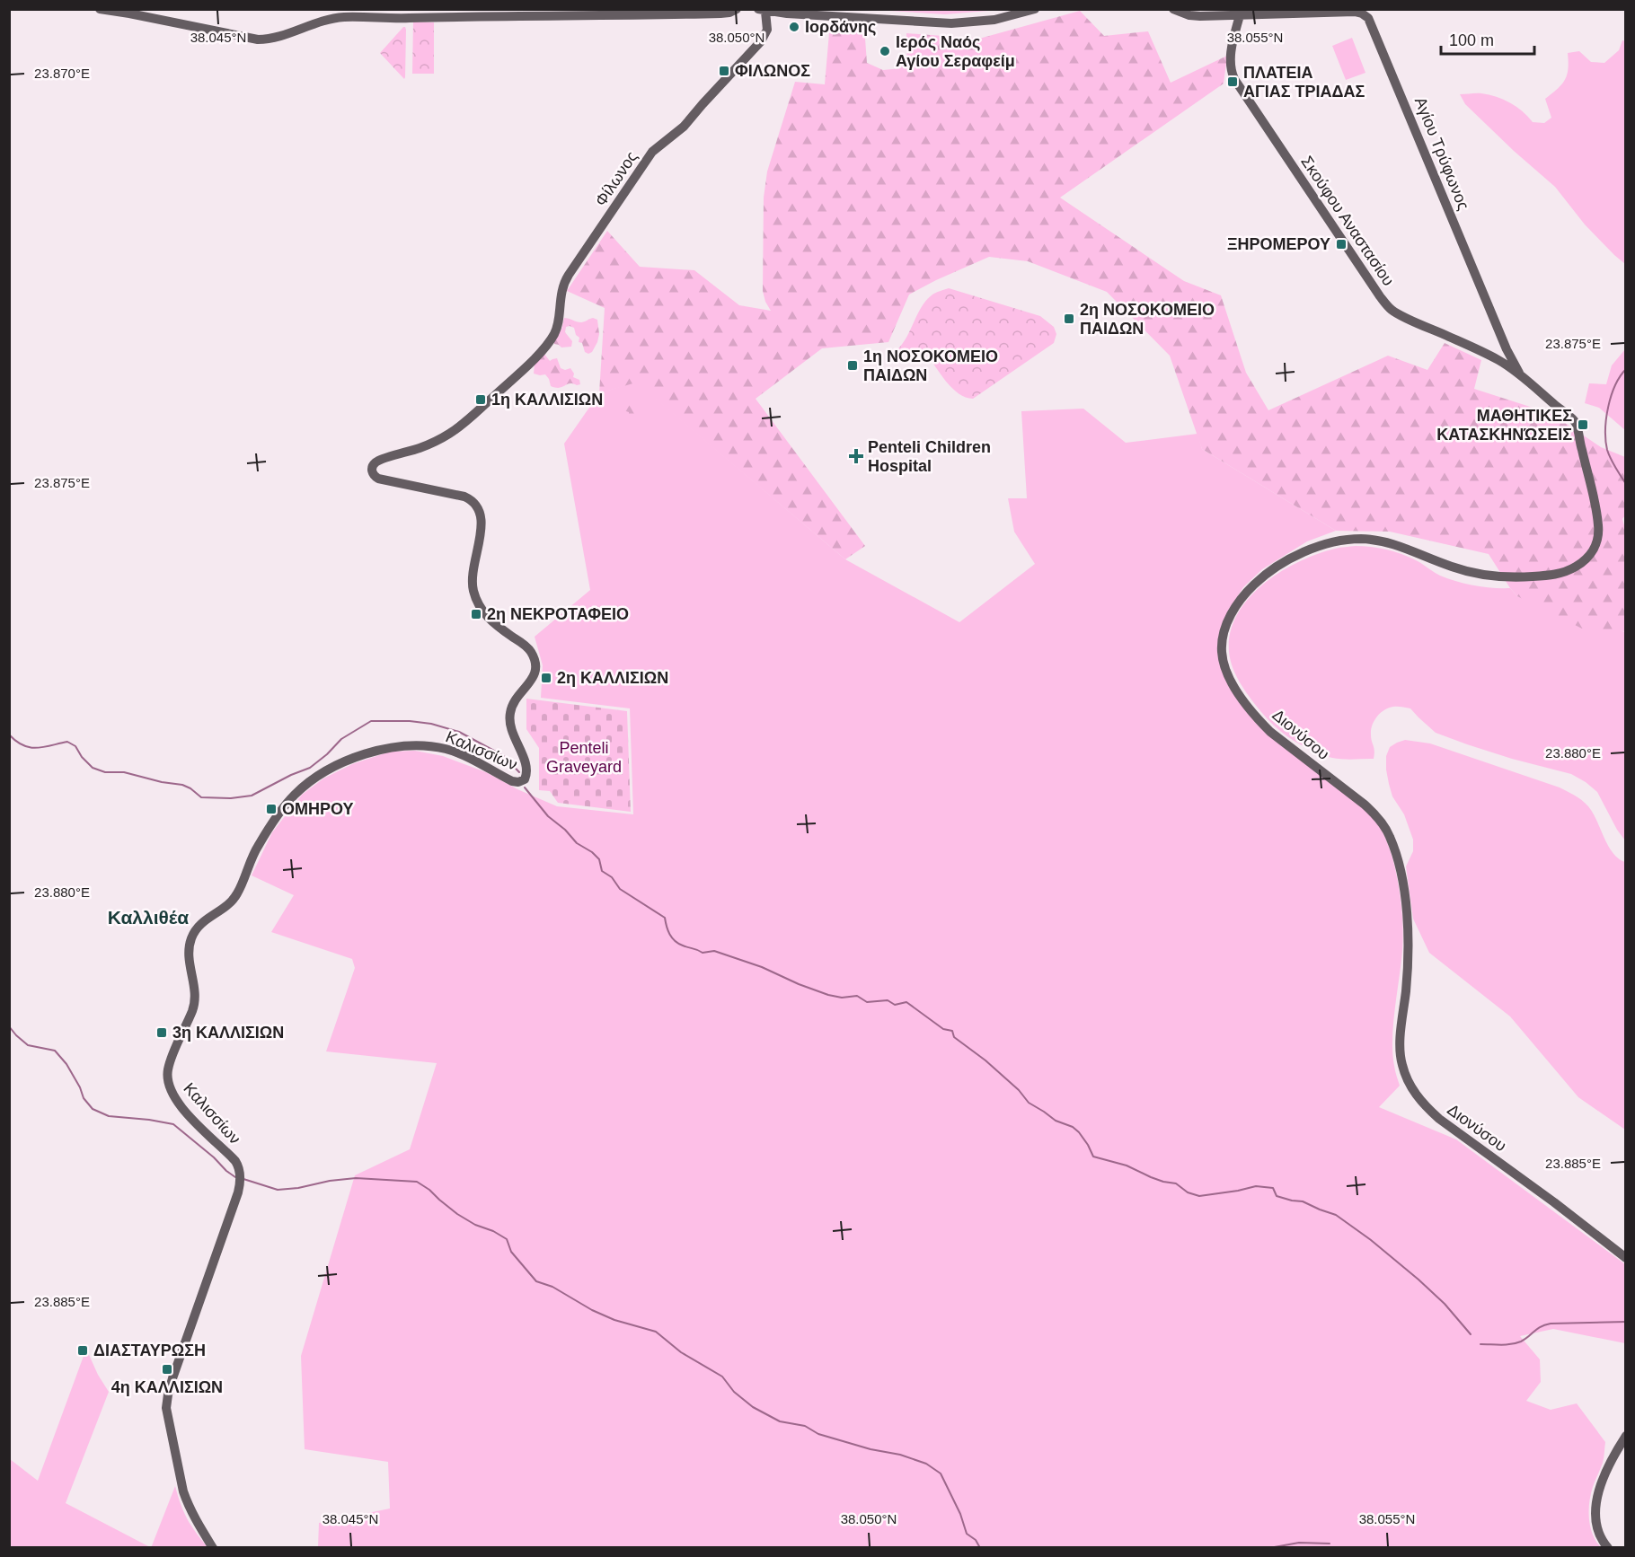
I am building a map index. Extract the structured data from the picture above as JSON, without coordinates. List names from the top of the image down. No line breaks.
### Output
{"streets":{"main road":["Αγίου Τρύφωνος","Φίλωνος","Σκούφου Αναστασίου","Διονύσου","Καλισσίων"]},"crossings":[["Αγίου Τρύφωνος","Σκούφου Αναστασίου"],["Αγίου Τρύφωνος","Διονύσου"],["Φίλωνος","Καλισσίων"],["Σκούφου Αναστασίου","Διονύσου"]],"districts":["Καλλιθέα"],"parks":["Penteli Graveyard"],"places":{"other":["Ιορδάνης","Ιερός Ναός Αγίου Σεραφείμ"],"transit":["ΦΙΛΩΝΟΣ","ΠΛΑΤΕΙΑ ΑΓΙΑΣ ΤΡΙΑΔΑΣ","ΞΗΡΟΜΕΡΟΥ","2η ΝΟΣΟΚΟΜΕΙΟ ΠΑΙΔΩΝ","1η ΝΟΣΟΚΟΜΕΙΟ ΠΑΙΔΩΝ","1η ΚΑΛΛΙΣΙΩΝ","ΜΑΘΗΤΙΚΕΣ ΚΑΤΑΣΚΗΝΏΣΕΙΣ","2η ΝΕΚΡΟΤΑΦΕΙΟ","2η ΚΑΛΛΙΣΙΩΝ","ΟΜΗΡΟΥ","3η ΚΑΛΛΙΣΙΩΝ","ΔΙΑΣΤΑΥΡΩΣΗ","4η ΚΑΛΛΙΣΙΩΝ"],"health":["Penteli Children Hospital"]},"scale_bar":"100 m","coordinates":["38.045°N","38.050°N","38.055°N","23.870°E","23.875°E","23.880°E","23.885°E"]}
